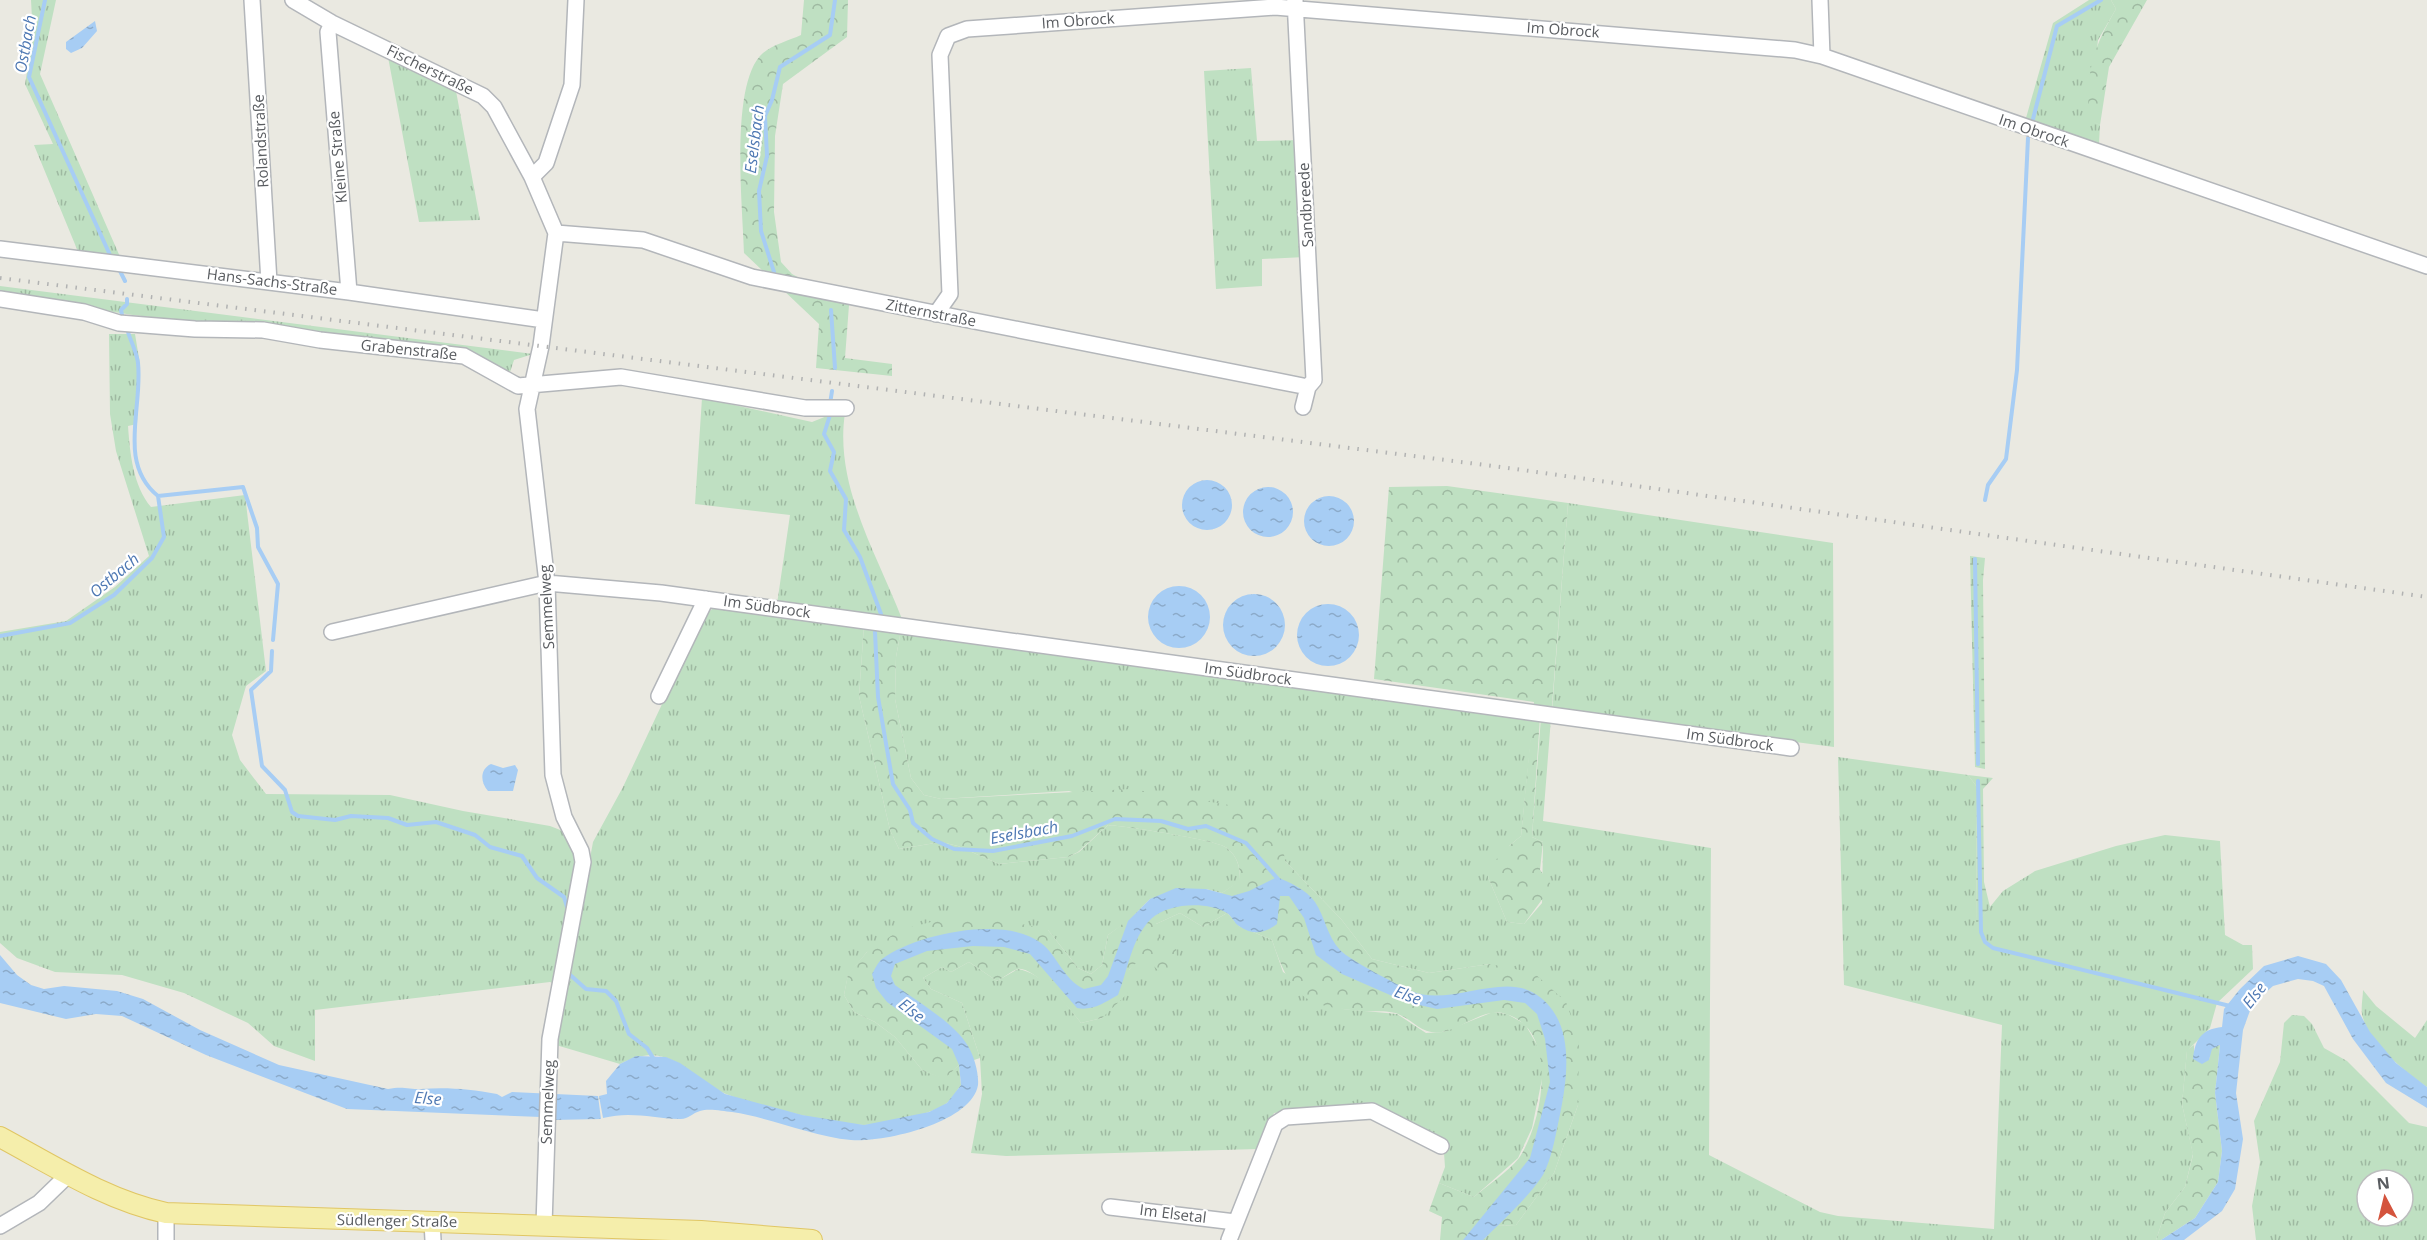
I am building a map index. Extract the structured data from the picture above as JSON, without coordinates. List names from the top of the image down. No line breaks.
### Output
{"streets":{"main road":["Südlenger Straße"],"street":["Im Obrock","Fischerstraße","Rolandstraße","Kleine Straße","Sandbreede","Hans-Sachs-Straße","Zitternstraße","Grabenstraße","Semmelweg","Im Südbrock","Im Elsetal"]},"crossings":[["Im Obrock","Sandbreede"],["Im Obrock","Zitternstraße"],["Fischerstraße","Kleine Straße"],["Rolandstraße","Hans-Sachs-Straße"],["Kleine Straße","Hans-Sachs-Straße"],["Sandbreede","Zitternstraße"],["Hans-Sachs-Straße","Semmelweg"],["Zitternstraße","Semmelweg"],["Grabenstraße","Semmelweg"],["Semmelweg","Im Südbrock"],["Semmelweg","Südlenger Straße"]],"water":["Ostbach","Eselsbach","Else"],"north":"top"}
